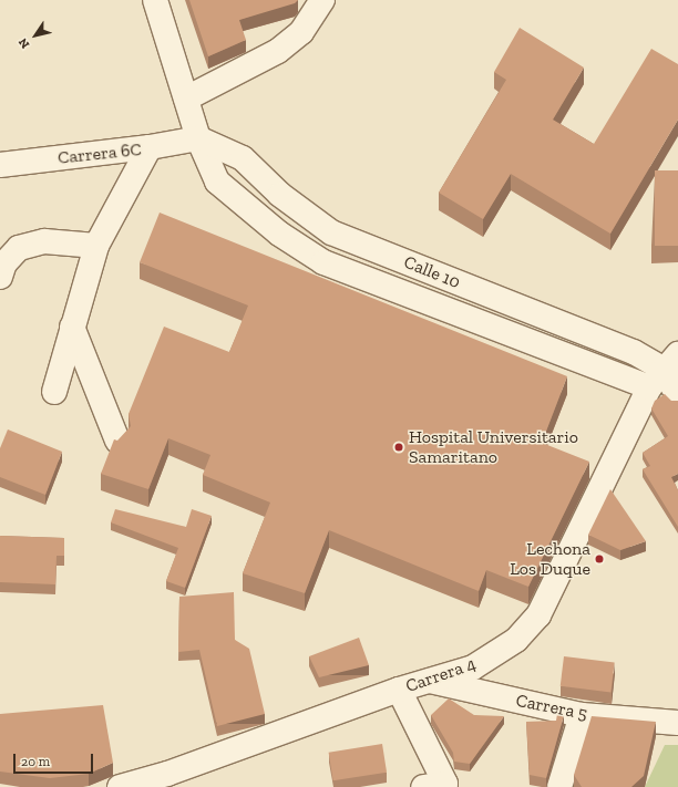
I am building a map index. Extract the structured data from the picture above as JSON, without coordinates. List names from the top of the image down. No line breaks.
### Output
{"streets":{"street":["Carrera 6C","Calle 10","Carrera 4","Carrera 5"]},"crossings":[["Carrera 6C","Calle 10"],["Calle 10","Carrera 4"],["Carrera 4","Carrera 5"]],"places":["Hospital Universitario Samaritano","Lechona Los Duque"],"scale_bar":"20 m","north":"bottom left"}
